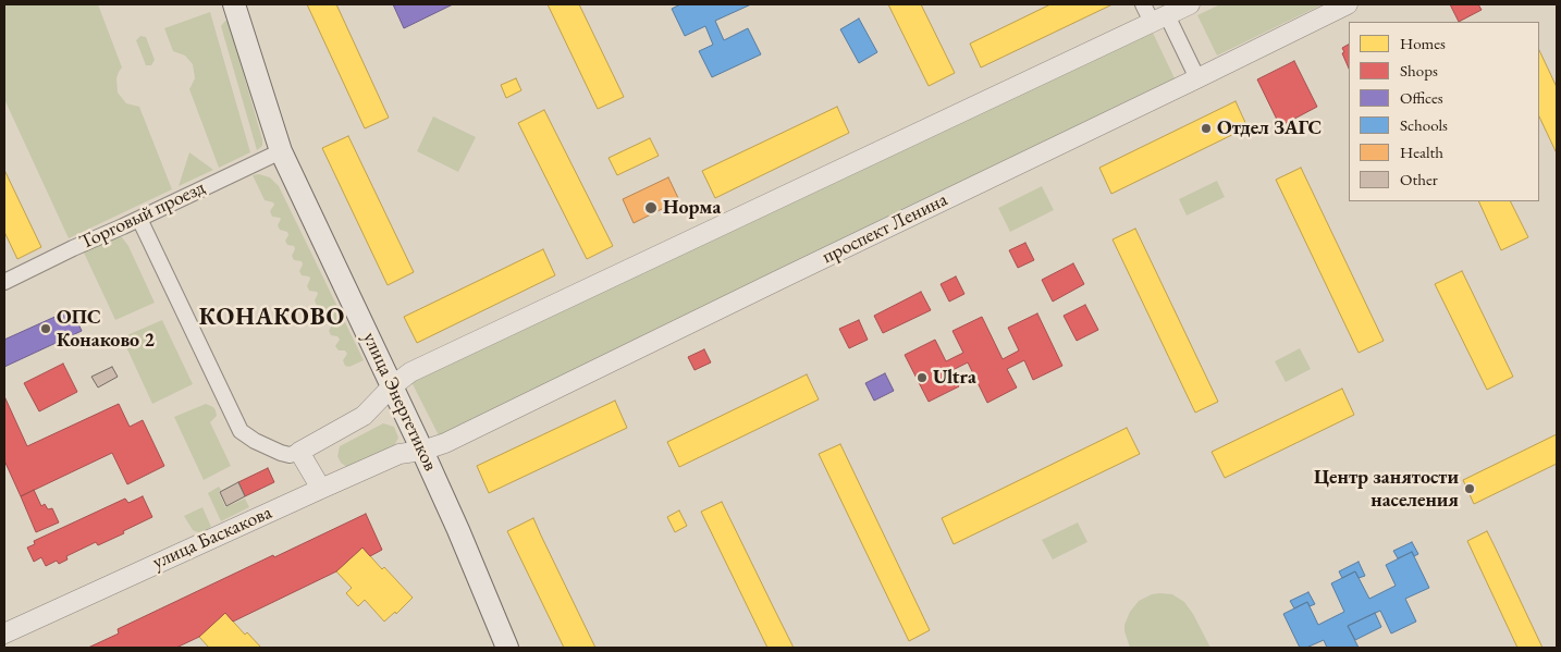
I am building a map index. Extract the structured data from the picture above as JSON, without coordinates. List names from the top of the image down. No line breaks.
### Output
{"streets":{"main road":["улица Энергетиков"],"street":["Торговый проезд","проспект Ленина","улица Баскакова"]},"crossings":[["Торговый проезд","улица Энергетиков"],["проспект Ленина","улица Энергетиков"],["проспект Ленина","улица Баскакова"],["улица Энергетиков","улица Баскакова"]],"districts":["КОНАКОВО"],"places":["Отдел ЗАГС","Норма","ОПС Конаково 2","Ultra","Центр занятости населения"],"legend":["Homes","Shops","Offices","Schools","Health","Other"]}
